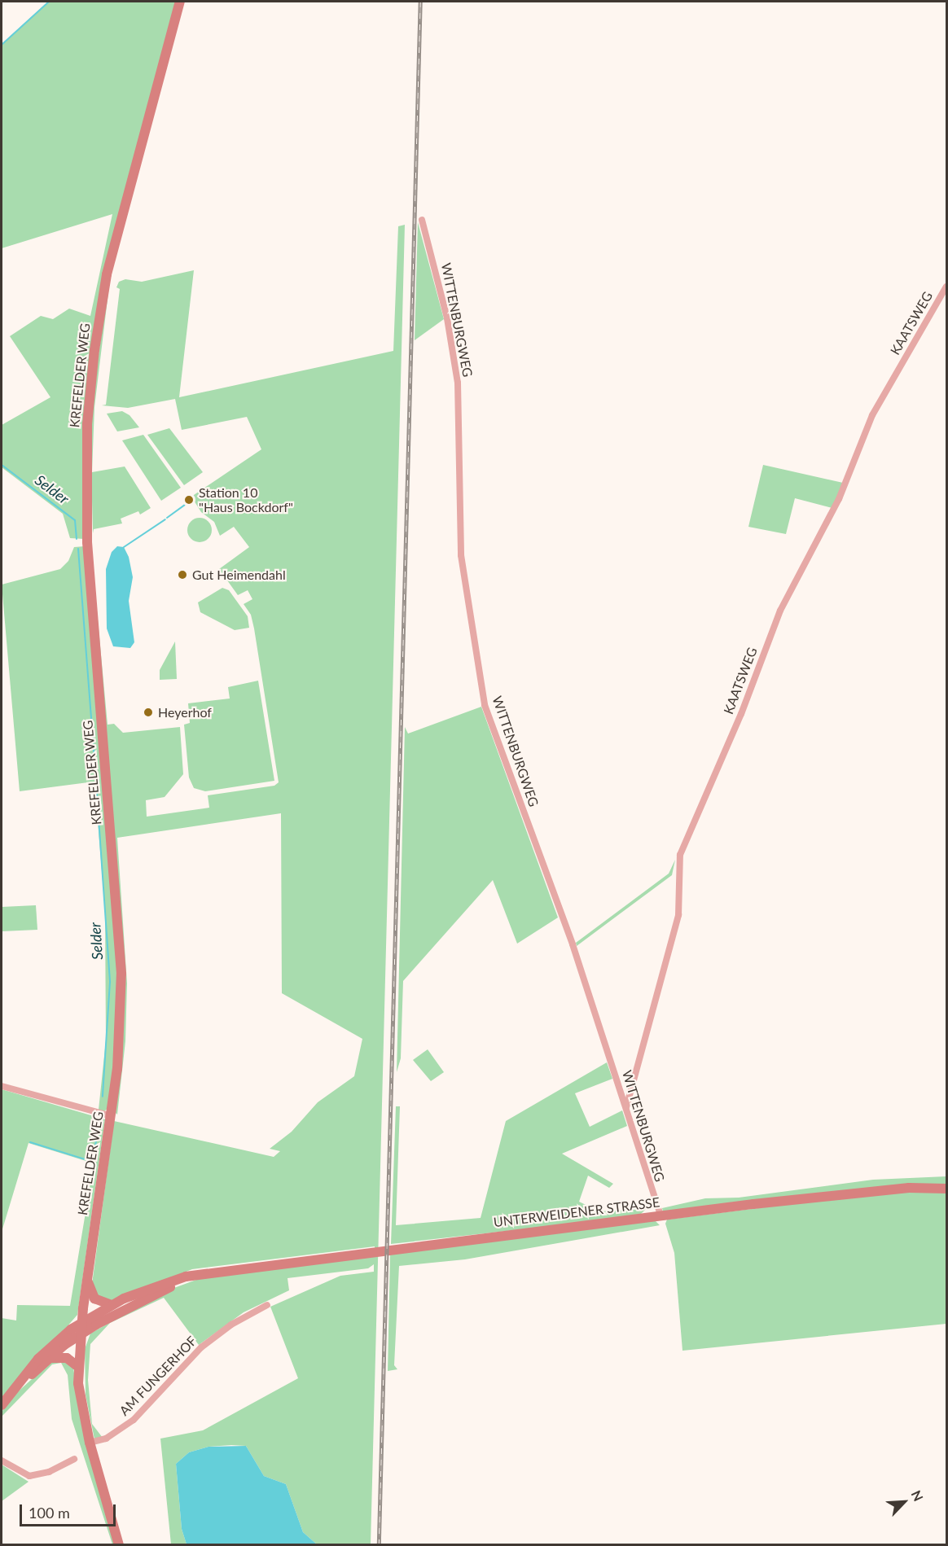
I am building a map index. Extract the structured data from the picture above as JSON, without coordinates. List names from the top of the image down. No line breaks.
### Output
{"streets":{"street":["WITTENBURGWEG","KAATSWEG","KREFELDER WEG","UNTERWEIDENER STRASSE","AM FUNGERHOF"]},"crossings":[["WITTENBURGWEG","KAATSWEG"],["WITTENBURGWEG","UNTERWEIDENER STRASSE"],["KREFELDER WEG","UNTERWEIDENER STRASSE"],["KREFELDER WEG","AM FUNGERHOF"]],"water":["Selder"],"places":["Station 10 \"Haus Bockdorf\"","Gut Heimendahl","Heyerhof"],"scale_bar":"100 m","north":"top right"}
